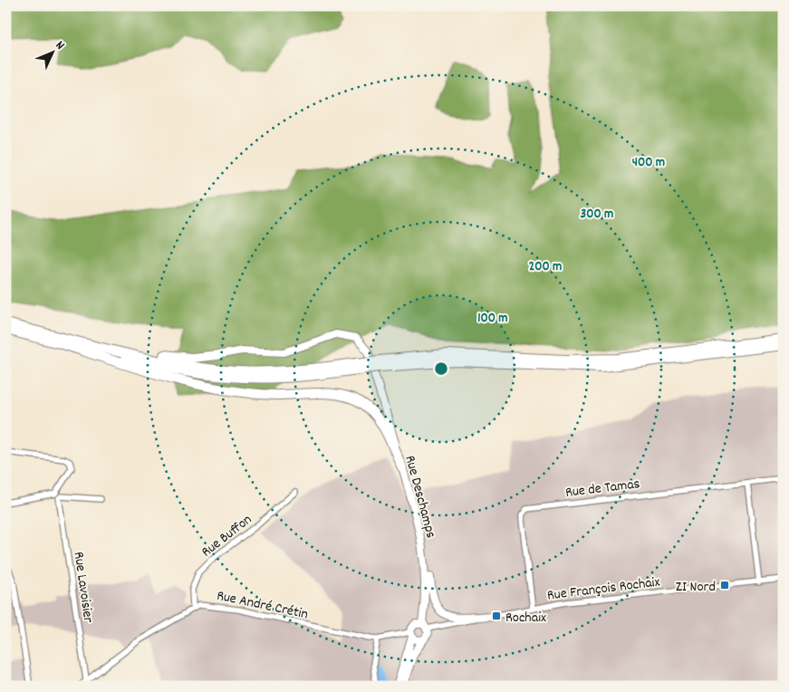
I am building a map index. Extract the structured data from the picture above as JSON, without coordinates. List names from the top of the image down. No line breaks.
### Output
{"streets":{"main road":["Rue Deschamps"],"street":["Rue de Tamas","Rue Buffon","Rue Lavoisier","Rue François Rochaix","Rue André Crétin"]},"crossings":[["Rue de Tamas","Rue François Rochaix"],["Rue Deschamps","Rue François Rochaix"],["Rue Deschamps","Rue André Crétin"],["Rue Buffon","Rue André Crétin"],["Rue Lavoisier","Rue André Crétin"],["Rue François Rochaix","Rue André Crétin"]],"places":{"transit":["ZI Nord","Rochaix"]},"north":"top right","rings":["400 m","300 m","200 m","100 m"]}
